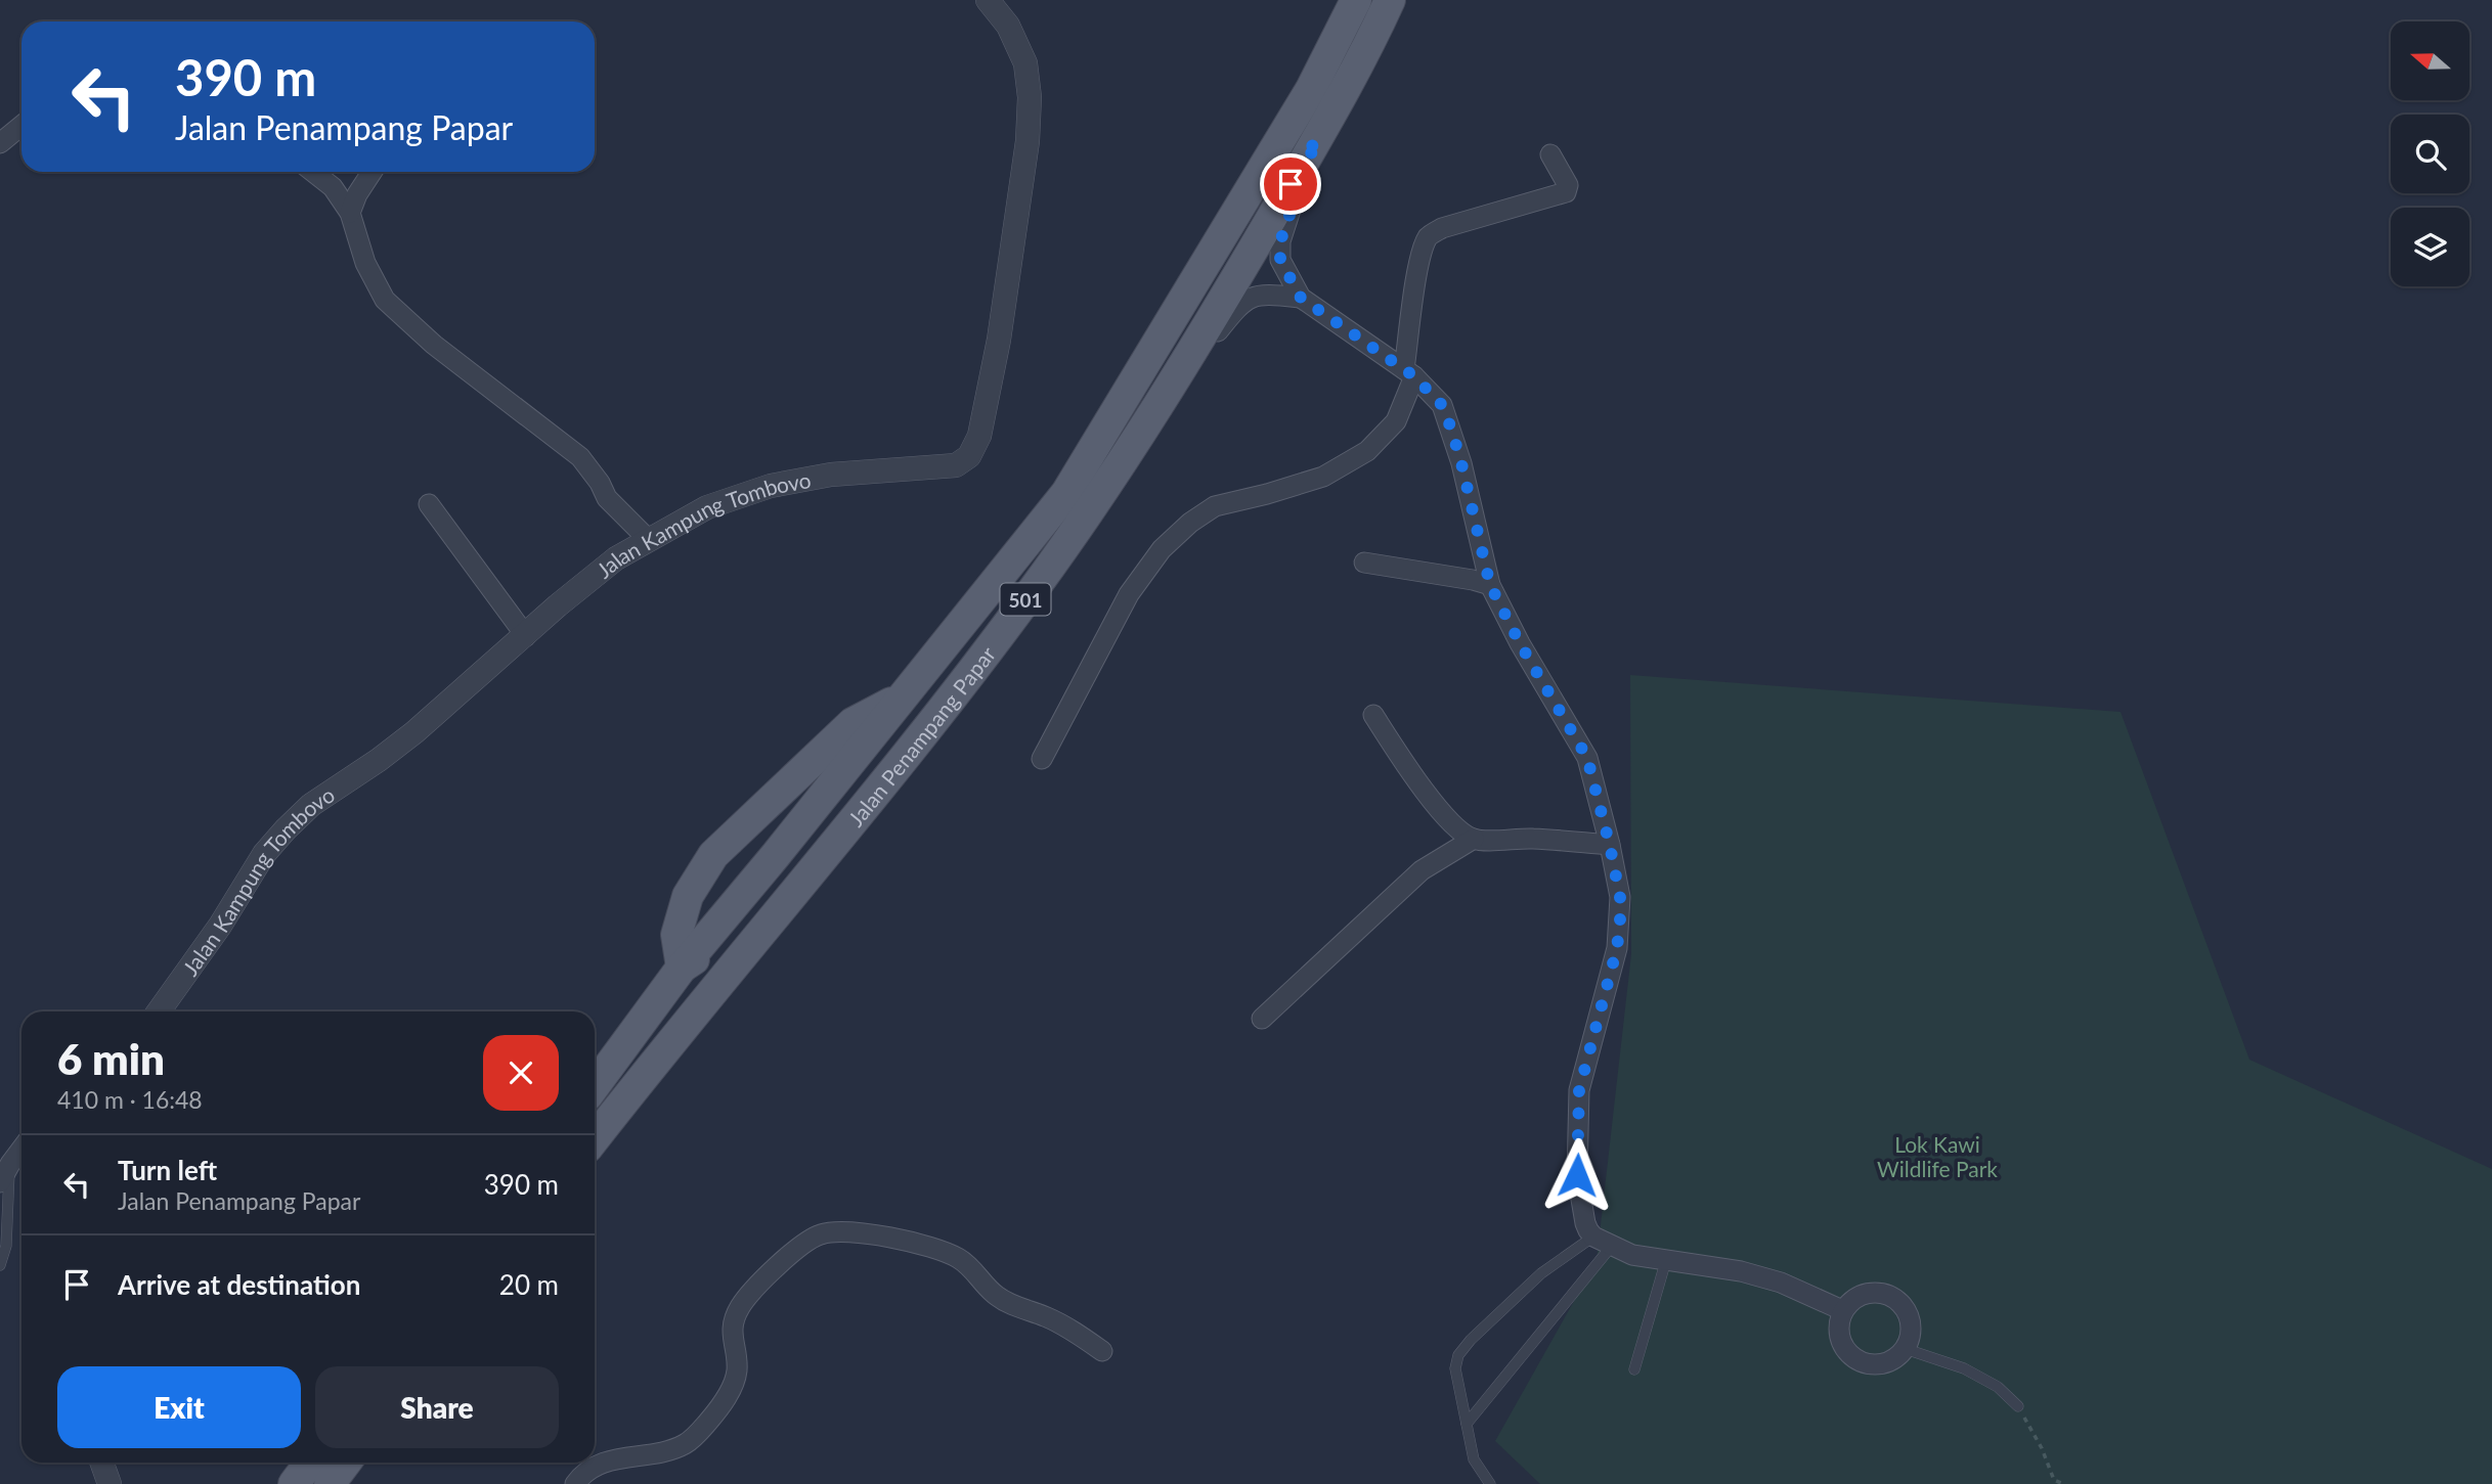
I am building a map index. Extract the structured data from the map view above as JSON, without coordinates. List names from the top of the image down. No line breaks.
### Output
{"streets":{"main road":["501","Jalan Penampang Papar"],"street":["Jalan Kampung Tombovo"]},"parks":["Lok Kawi Wildlife Park"],"north":"left","page":{"turn":["390 m","Jalan Penampang Papar"],"heading":["6 min","410 m · 16:48"],"list":[{"name":"Turn left","note":"Jalan Penampang Papar","value":"390 m"},{"name":"Arrive at destination","value":"20 m"}],"buttons":["Exit","Share"]}}
